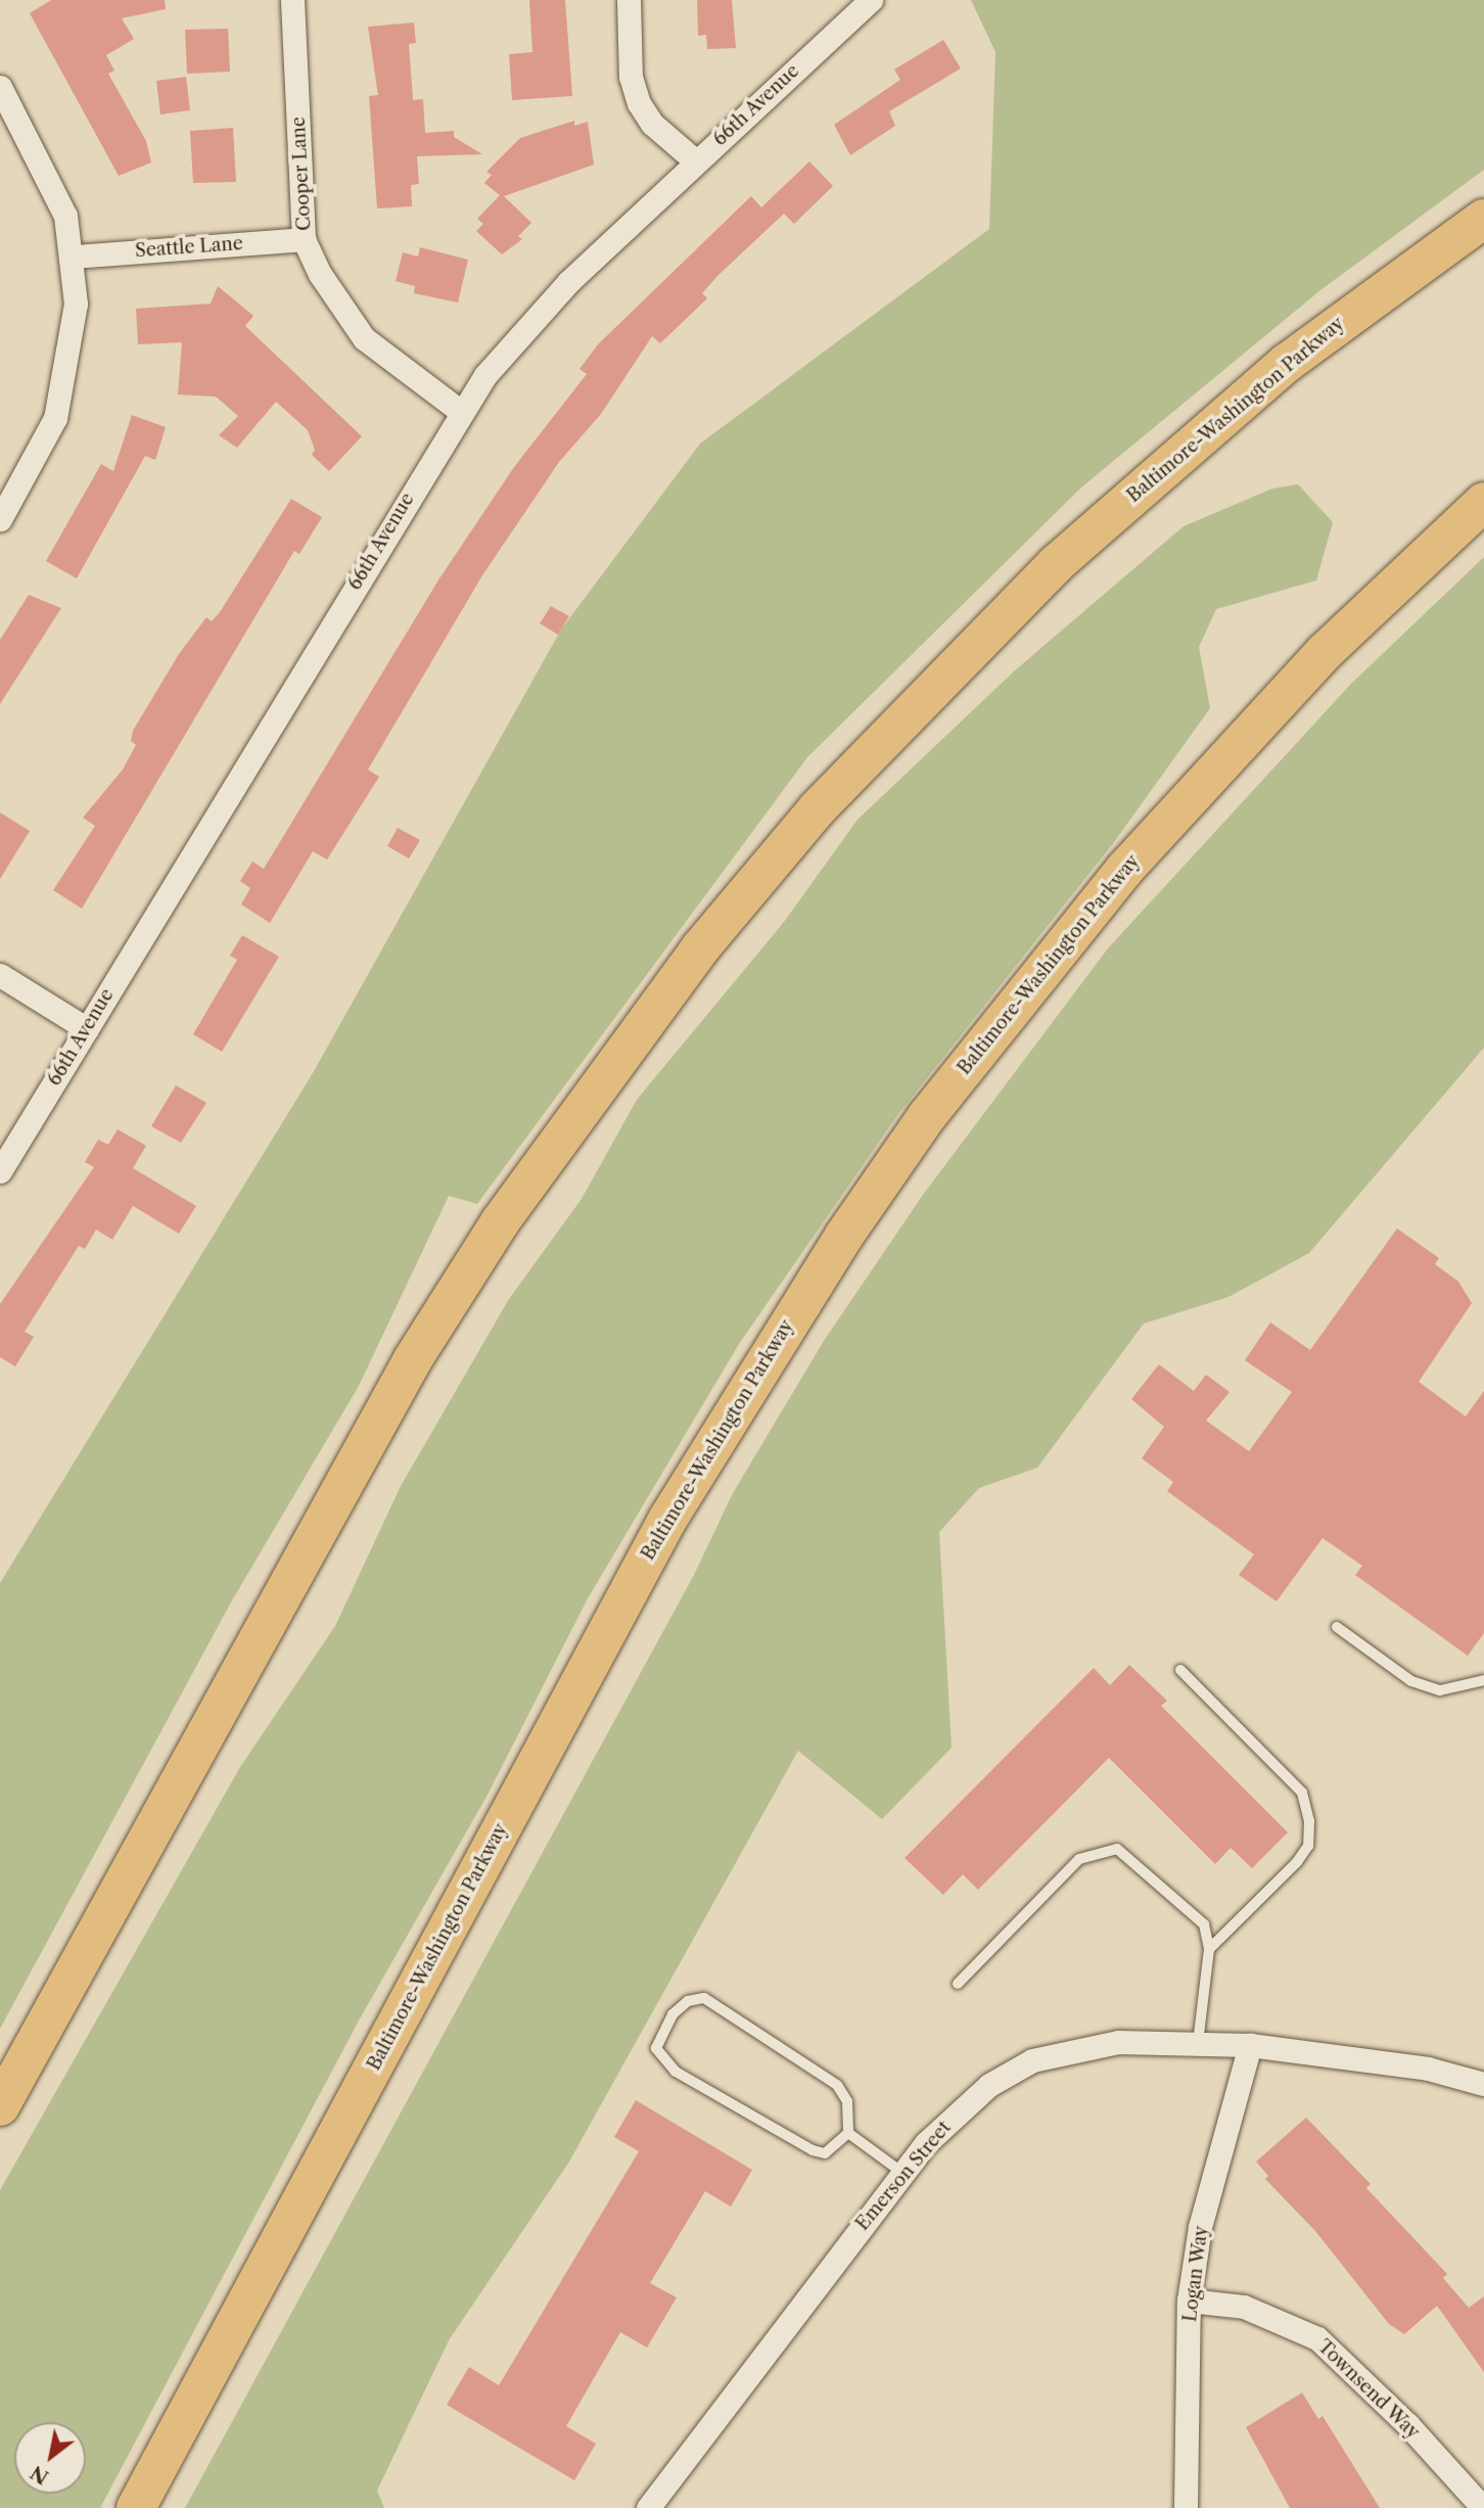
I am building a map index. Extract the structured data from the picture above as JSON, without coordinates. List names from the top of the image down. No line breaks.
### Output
{"streets":{"highway":["Baltimore-Washington Parkway"],"street":["66th Avenue","Cooper Lane","Seattle Lane","Emerson Street","Logan Way","Townsend Way"]},"crossings":[["66th Avenue","Cooper Lane"],["Cooper Lane","Seattle Lane"],["Emerson Street","Logan Way"],["Logan Way","Townsend Way"]],"north":"bottom left"}
